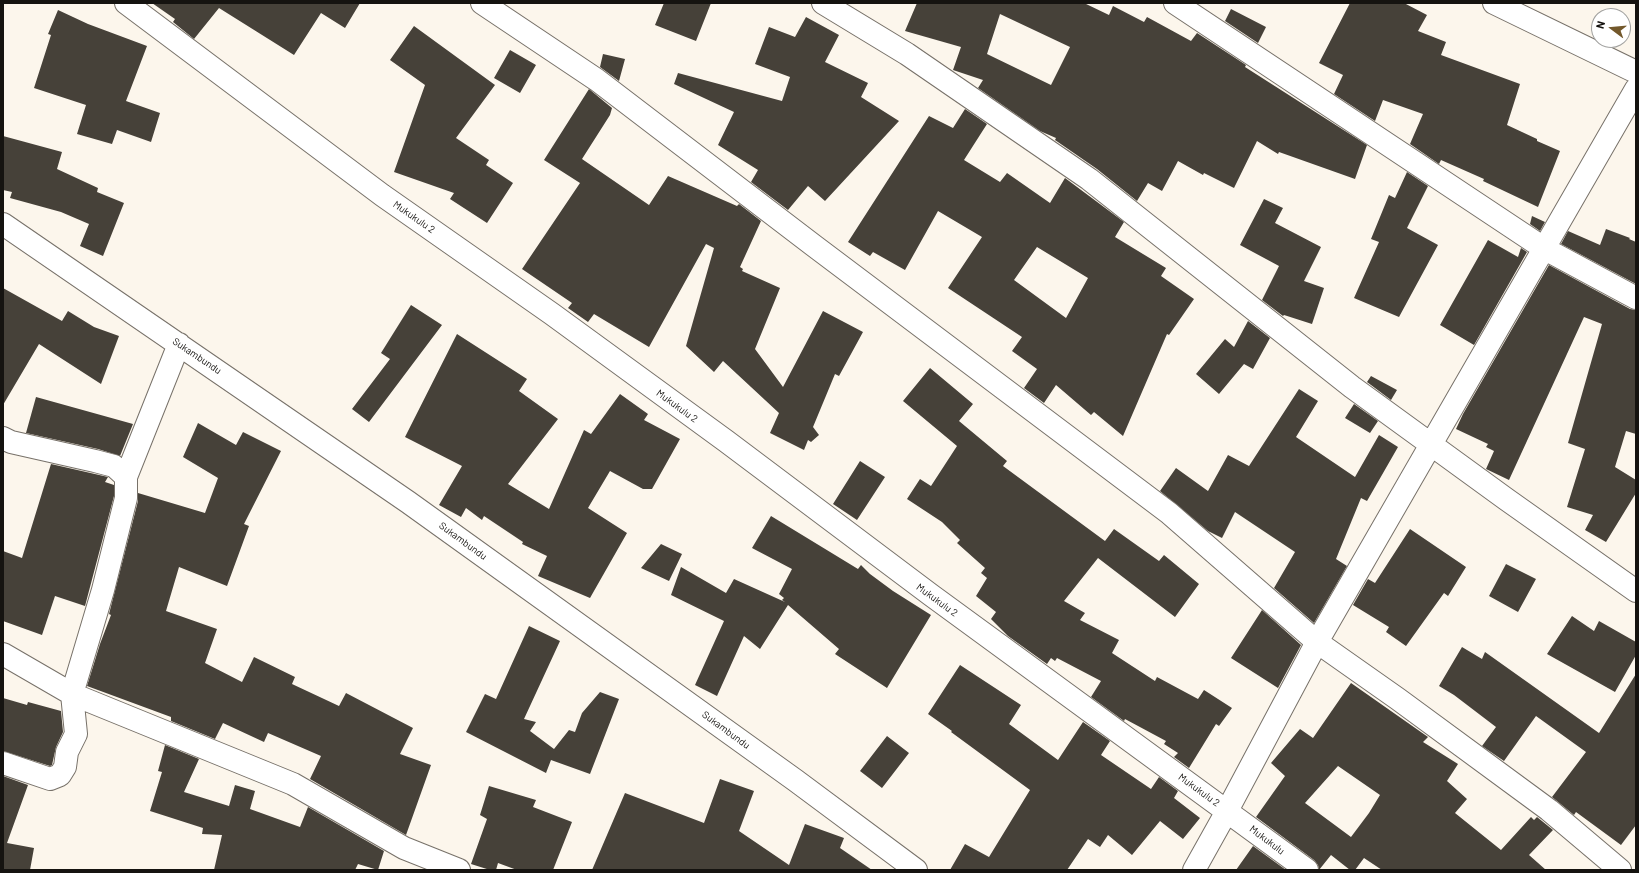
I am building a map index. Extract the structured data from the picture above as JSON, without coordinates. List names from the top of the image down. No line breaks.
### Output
{"streets":{"street":["Mukukulu 2","Sukambundu","Mukukulu"]},"crossings":[["Mukukulu 2","Mukukulu"]],"north":"left"}
